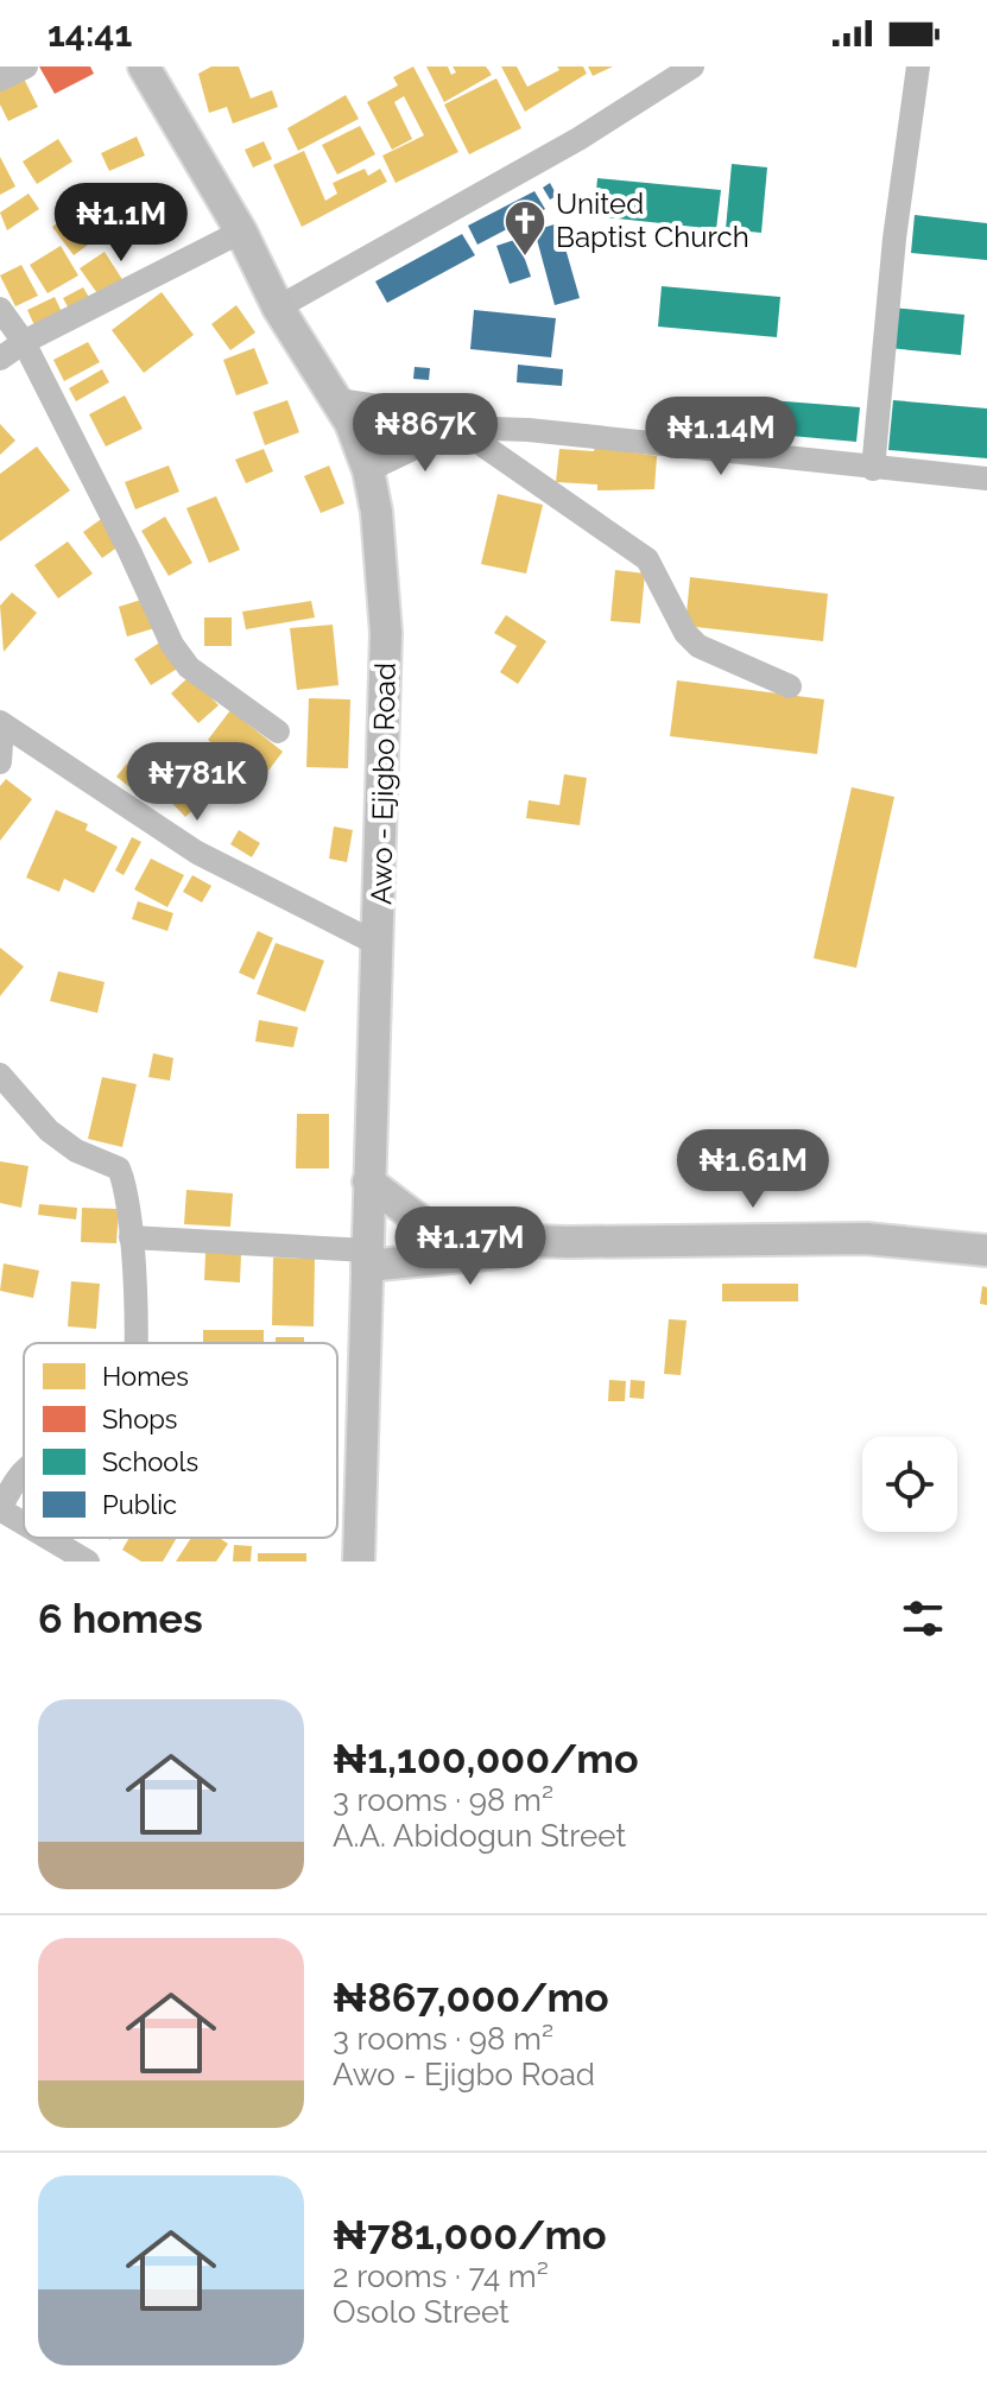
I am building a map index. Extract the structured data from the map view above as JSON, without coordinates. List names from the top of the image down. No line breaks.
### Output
{"streets":{"main road":["Awo - Ejigbo Road"]},"places":{"church":["United Baptist Church"]},"legend":["Homes","Shops","Schools","Public"],"page":{"status":"14:41","price":["₦1.1M","₦867K","₦1.14M","₦781K","₦1.61M","₦1.17M"],"heading":"6 homes","list":[{"name":"₦1,100,000/mo","note":"3 rooms · 98 m² · A.A. Abidogun Street"},{"name":"₦867,000/mo","note":"3 rooms · 98 m² · Awo - Ejigbo Road"},{"name":"₦781,000/mo","note":"2 rooms · 74 m² · Osolo Street"}]}}
